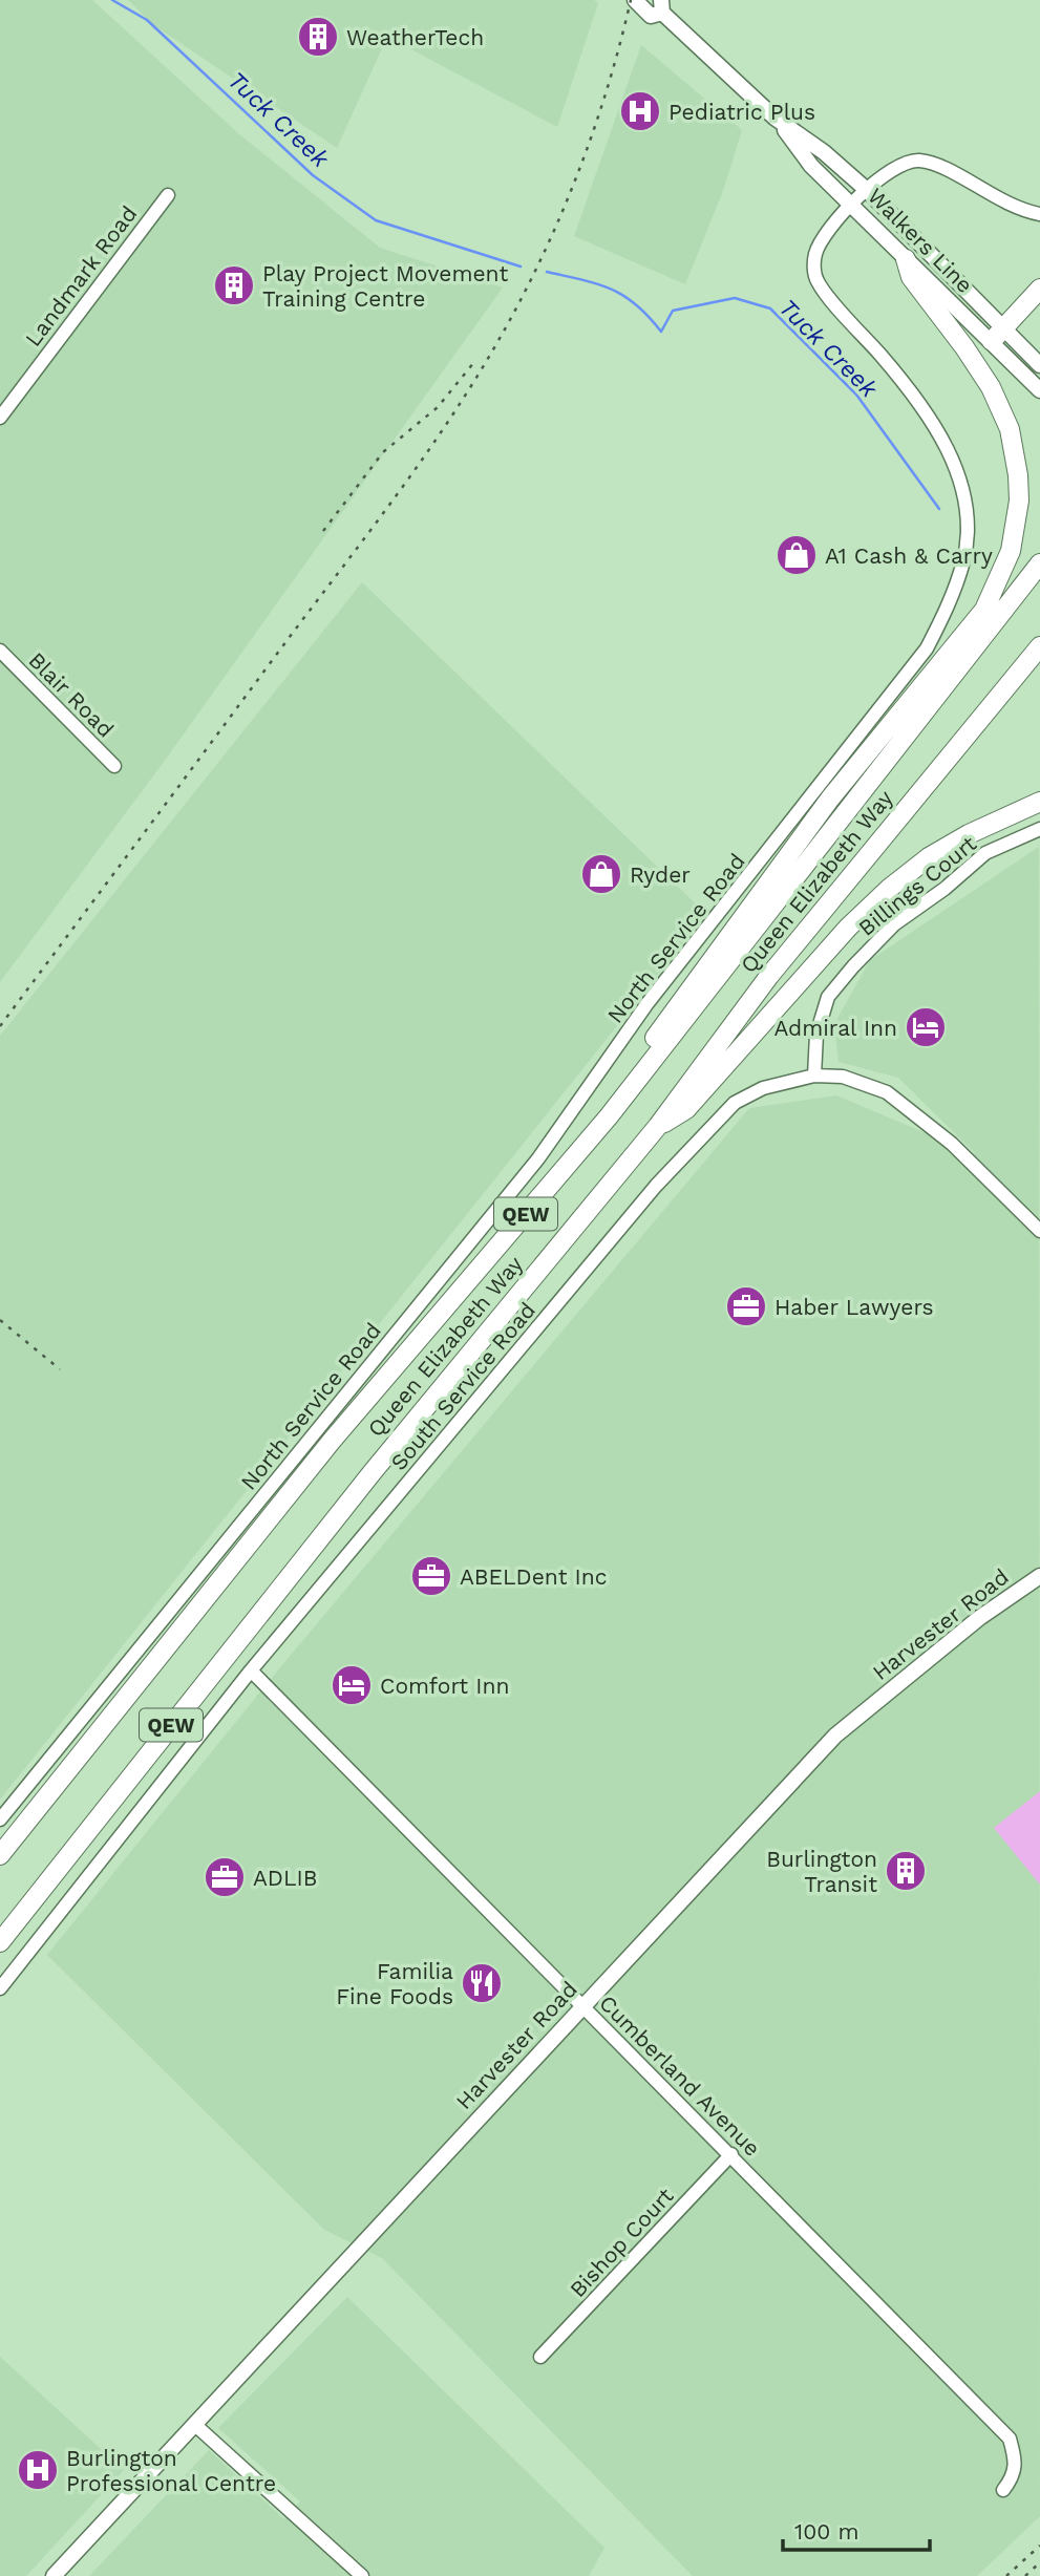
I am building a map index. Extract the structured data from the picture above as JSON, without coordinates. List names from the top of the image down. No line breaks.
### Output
{"streets":{"highway":["Queen Elizabeth Way","QEW"],"main road":["Walkers Line","Harvester Road"],"street":["Landmark Road","Blair Road","Billings Court","North Service Road","South Service Road","Cumberland Avenue","Bishop Court"]},"crossings":[["Walkers Line","North Service Road"],["Billings Court","South Service Road"],["South Service Road","Cumberland Avenue"],["Harvester Road","Cumberland Avenue"],["Cumberland Avenue","Bishop Court"]],"water":["Tuck Creek"],"places":{"building":["WeatherTech","Play Project Movement Training Centre","Burlington Transit"],"hospital":["Pediatric Plus","Burlington Professional Centre"],"shop":["A1 Cash & Carry","Ryder"],"hotel":["Admiral Inn","Comfort Inn"],"office":["Haber Lawyers","ABELDent Inc","ADLIB"],"restaurant":["Familia Fine Foods"]},"scale_bar":"100 m"}
